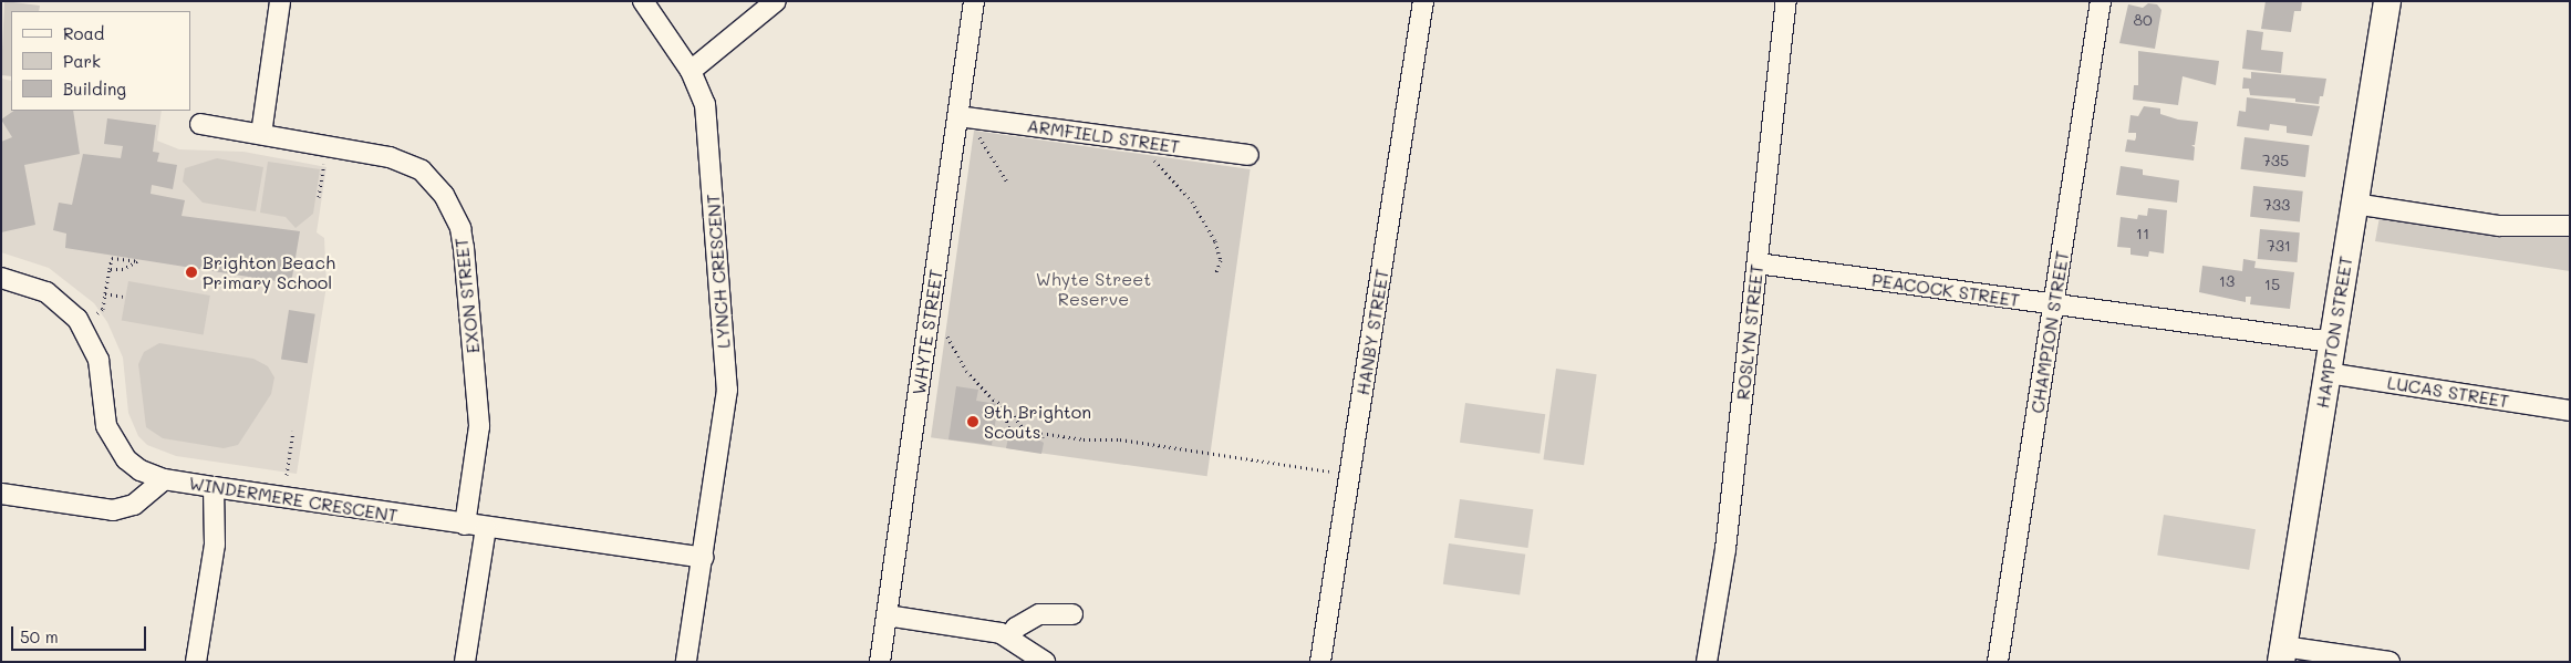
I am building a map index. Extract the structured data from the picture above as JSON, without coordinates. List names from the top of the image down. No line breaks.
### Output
{"streets":{"main road":["HAMPTON STREET"],"street":["ARMFIELD STREET","LYNCH CRESCENT","PEACOCK STREET","EXON STREET","WHYTE STREET","HANBY STREET","ROSLYN STREET","CHAMPION STREET","LUCAS STREET","WINDERMERE CRESCENT"]},"crossings":[["ARMFIELD STREET","WHYTE STREET"],["LYNCH CRESCENT","WINDERMERE CRESCENT"],["PEACOCK STREET","ROSLYN STREET"],["PEACOCK STREET","CHAMPION STREET"],["PEACOCK STREET","HAMPTON STREET"],["EXON STREET","WINDERMERE CRESCENT"],["HAMPTON STREET","LUCAS STREET"]],"parks":["Whyte Street Reserve"],"places":["Brighton Beach Primary School","9th Brighton Scouts"],"house_numbers":["80","735","733","11","731","13","15"],"legend":["Road","Park","Building"],"scale_bar":"50 m"}
